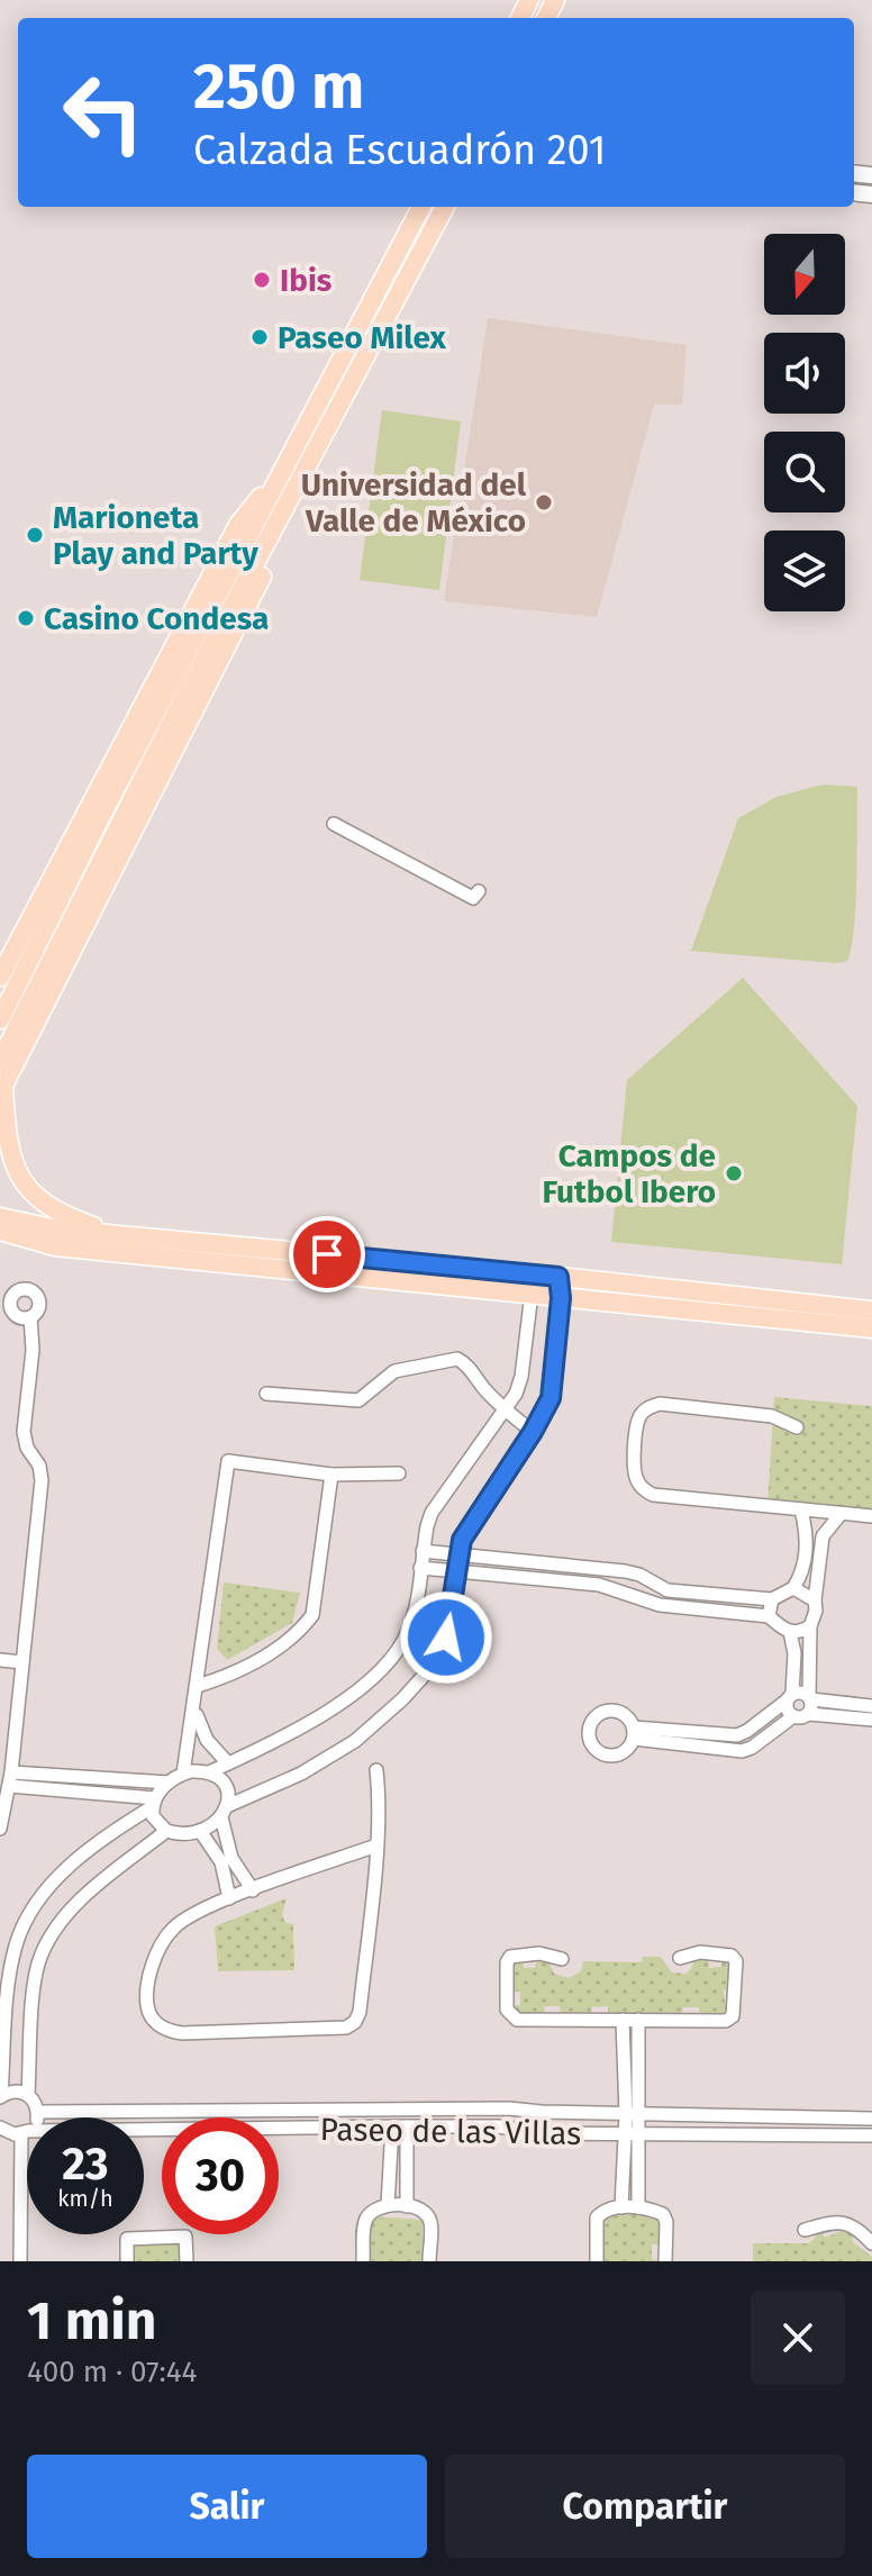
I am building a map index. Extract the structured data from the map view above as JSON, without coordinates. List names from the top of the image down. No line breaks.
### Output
{"streets":{"street":["Paseo de las Villas"]},"places":["Ibis","Paseo Milex","Universidad del Valle de México","Marioneta Play and Party","Casino Condesa","Campos de Futbol Ibero"],"north":"bottom","page":{"turn":["250 m","Calzada Escuadrón 201"],"speed":"23 km/h","limit":"30","heading":["1 min","400 m · 07:44"],"buttons":["Salir","Compartir"]}}
